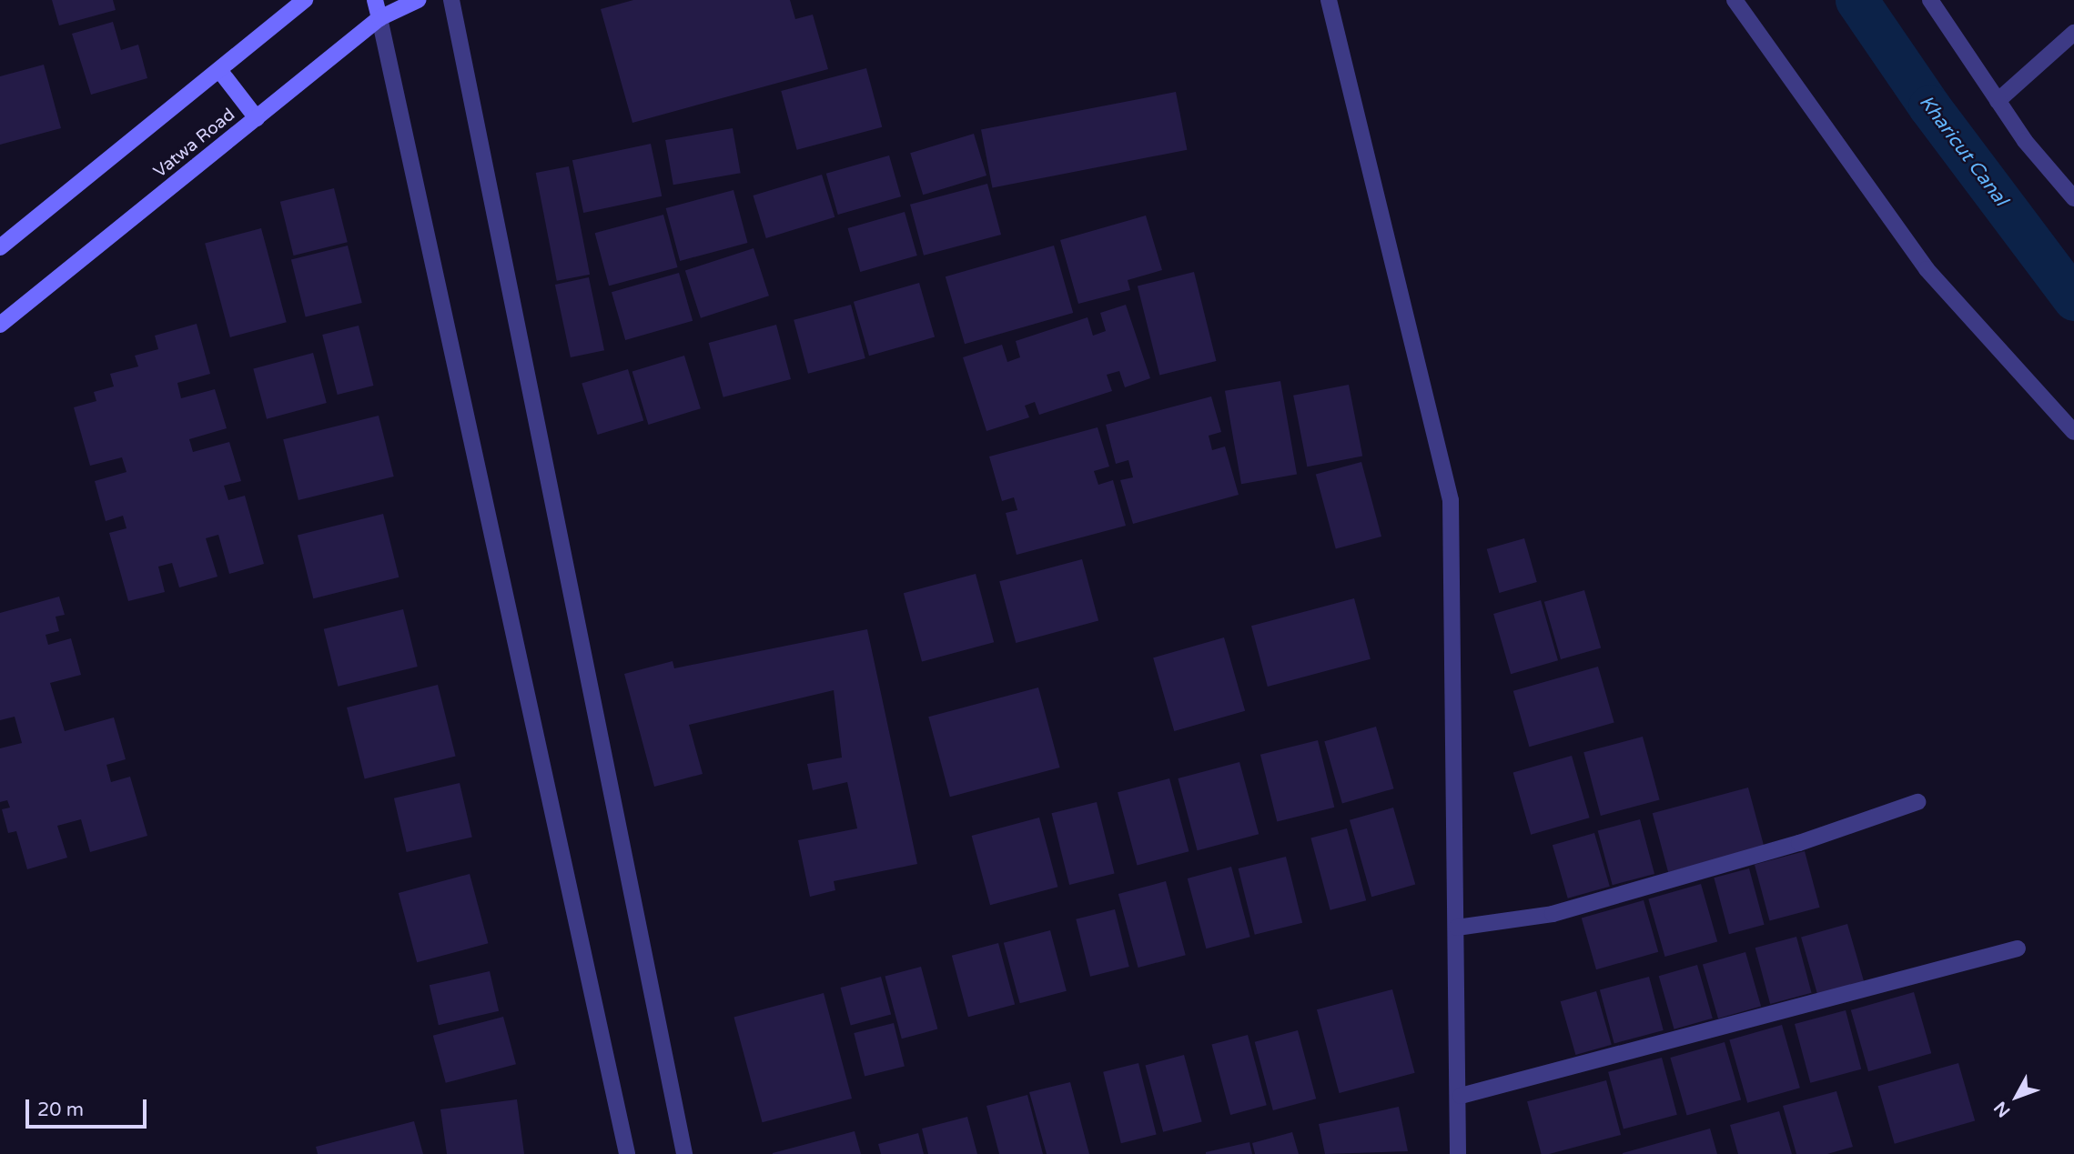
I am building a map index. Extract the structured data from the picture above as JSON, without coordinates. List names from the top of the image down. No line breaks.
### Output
{"streets":{"main road":["Vatwa Road"]},"water":["Kharicut Canal"],"scale_bar":"20 m","north":"bottom left"}
